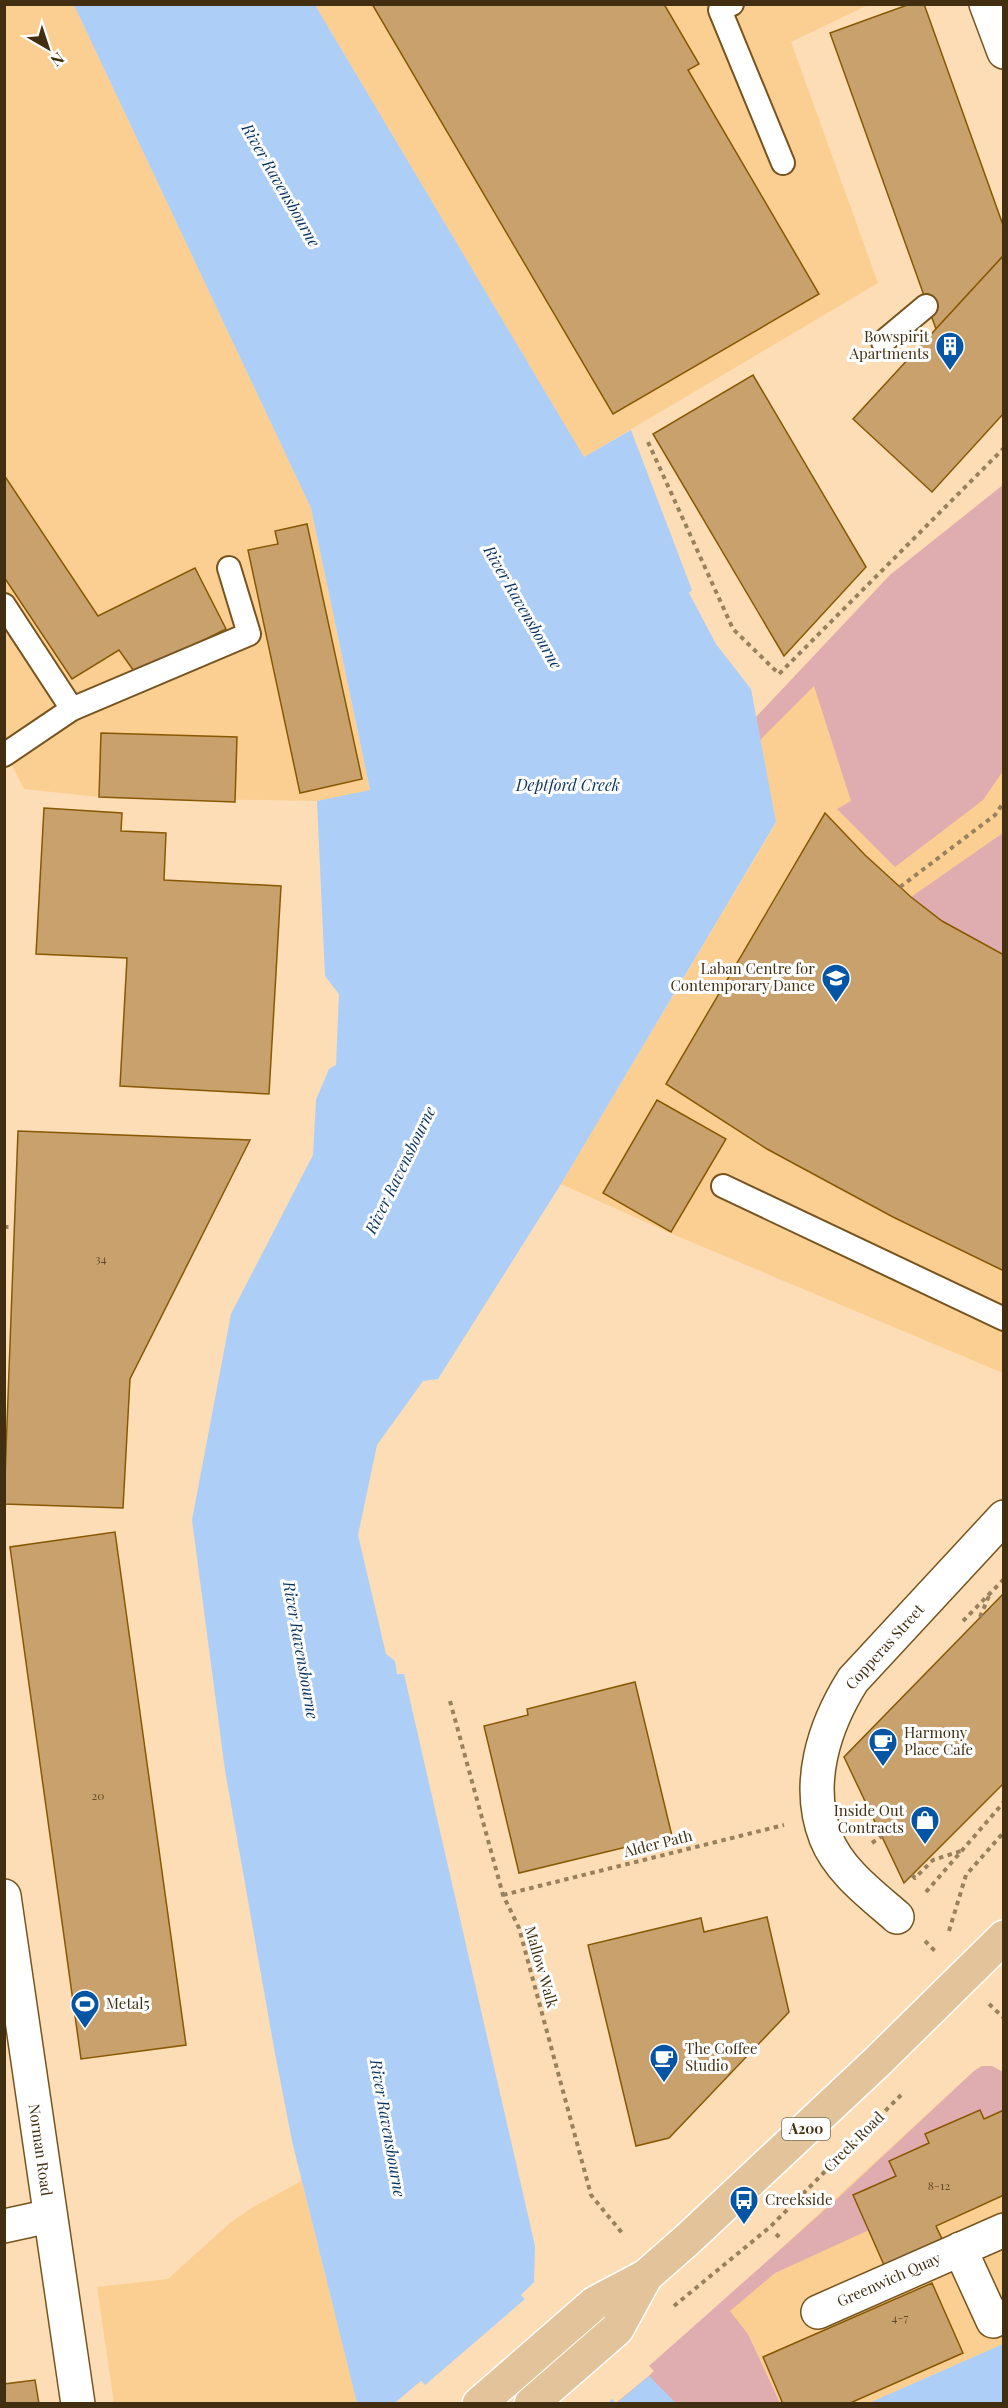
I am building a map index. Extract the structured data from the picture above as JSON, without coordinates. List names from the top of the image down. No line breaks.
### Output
{"streets":{"main road":["A200"],"street":["Copperas Street","Norman Road","Greenwich Quay"],"path":["Alder Path","Mallow Walk","Creek Road"]},"crossings":[["Copperas Street","Alder Path"],["Alder Path","Mallow Walk"]],"water":["River Ravensbourne","Deptford Creek"],"places":{"building":["Bowspirit Apartments"],"school or university":["Laban Centre for Contemporary Dance"],"cafe":["Harmony Place Cafe","The Coffee Studio"],"shop":["Inside Out Contracts"],"sports":["Metal5"],"bus stop":["Creekside"]},"house_numbers":["34","20","8-12","4-7"],"north":"bottom right"}
